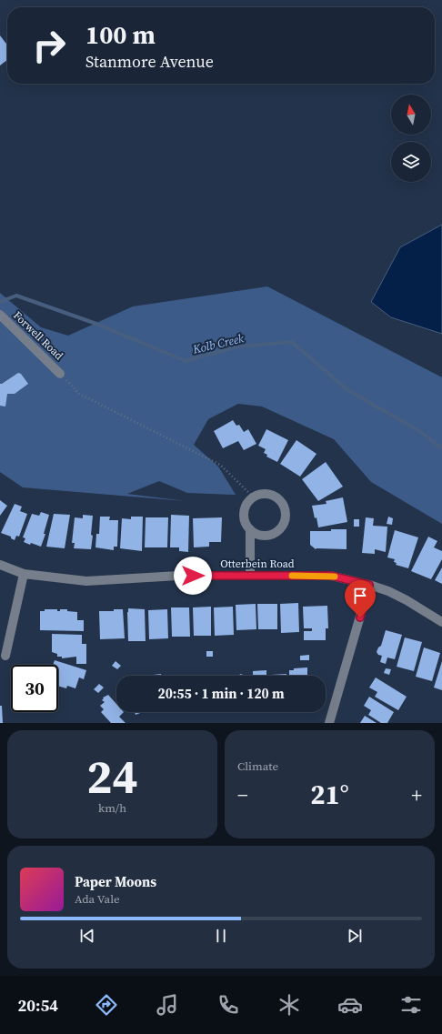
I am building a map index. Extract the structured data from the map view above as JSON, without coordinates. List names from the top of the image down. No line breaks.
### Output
{"streets":{"street":["Forwell Road","Otterbein Road"]},"water":["Kolb Creek"],"north":"top","page":{"turn":["100 m","Stanmore Avenue"],"limit":"30","trip":"20:55 · 1 min · 120 m","tile":[["24","km/h"],"Climate"],"heat":["−","21°","+"],"song":["Paper Moons","Ada Vale"],"tabs":"20:54"}}
